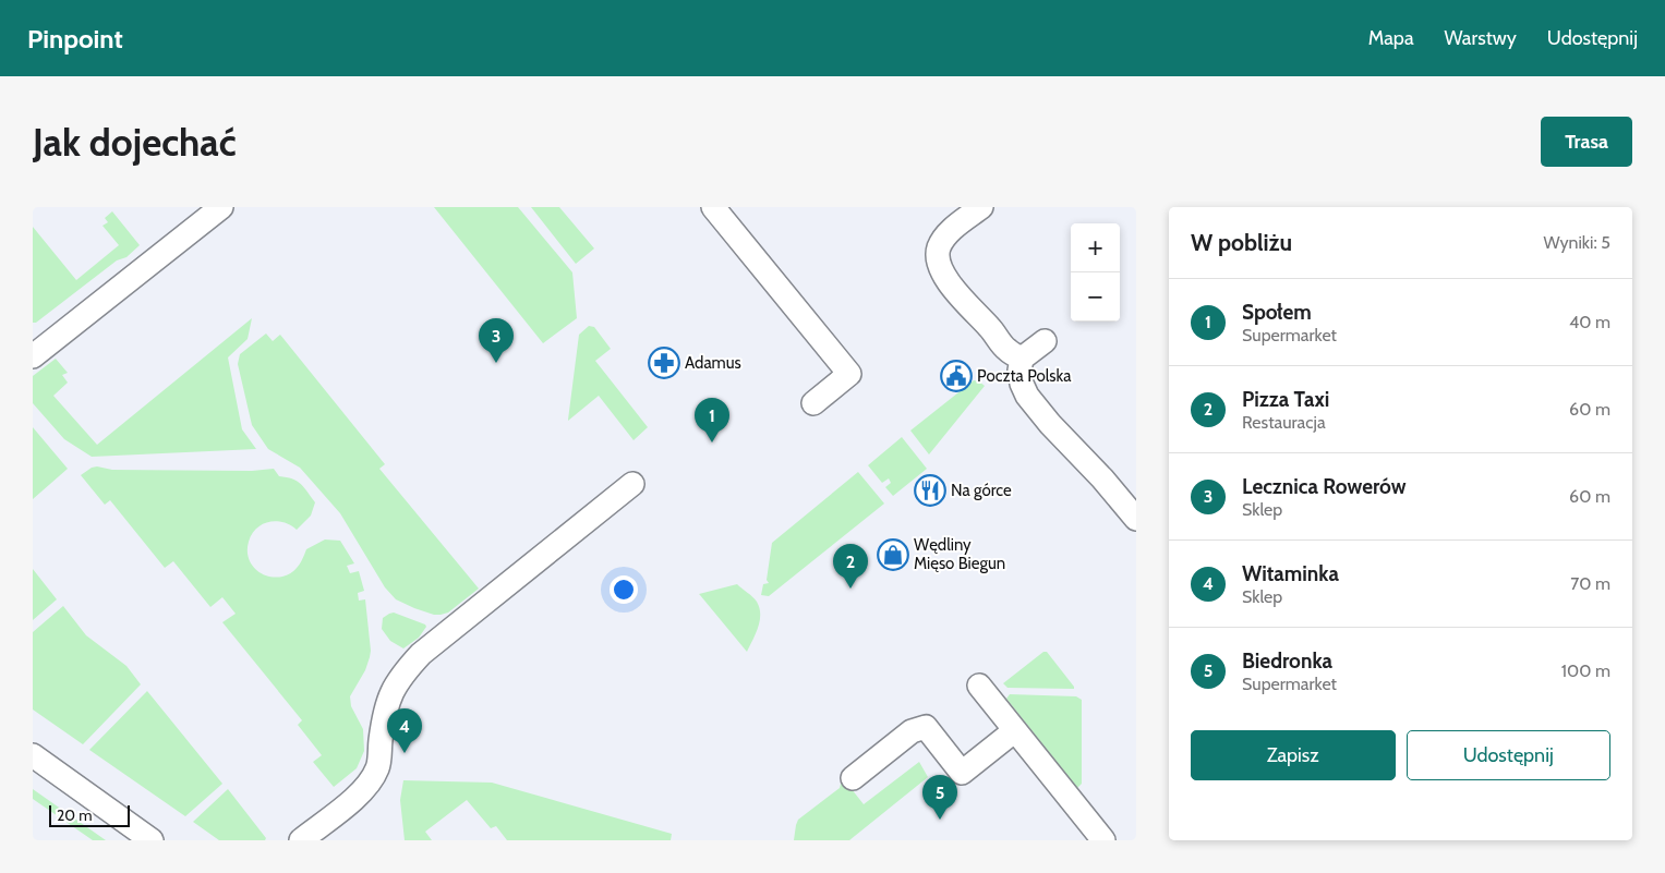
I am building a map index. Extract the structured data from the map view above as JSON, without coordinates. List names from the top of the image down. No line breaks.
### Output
{"places":{"pharmacy":["Adamus"],"public building":["Poczta Polska"],"restaurant":["Na górce"],"shop":["Wędliny Mięso Biegun"]},"scale_bar":"20 m","page":{"header":"Pinpoint","nav":["Mapa","Warstwy","Udostępnij"],"buttons":["Trasa",["Zapisz","Udostępnij"]],"title":"Jak dojechać","heading":["W pobliżu","Wyniki: 5"],"map_buttons":["+","−"],"list":[{"mark":"1","name":"Społem","note":"Supermarket","value":"40 m"},{"mark":"2","name":"Pizza Taxi","note":"Restauracja","value":"60 m"},{"mark":"3","name":"Lecznica Rowerów","note":"Sklep","value":"60 m"},{"mark":"4","name":"Witaminka","note":"Sklep","value":"70 m"},{"mark":"5","name":"Biedronka","note":"Supermarket","value":"100 m"}],"pins":["3","1","2","4","5"],"scale":"20 m"}}
